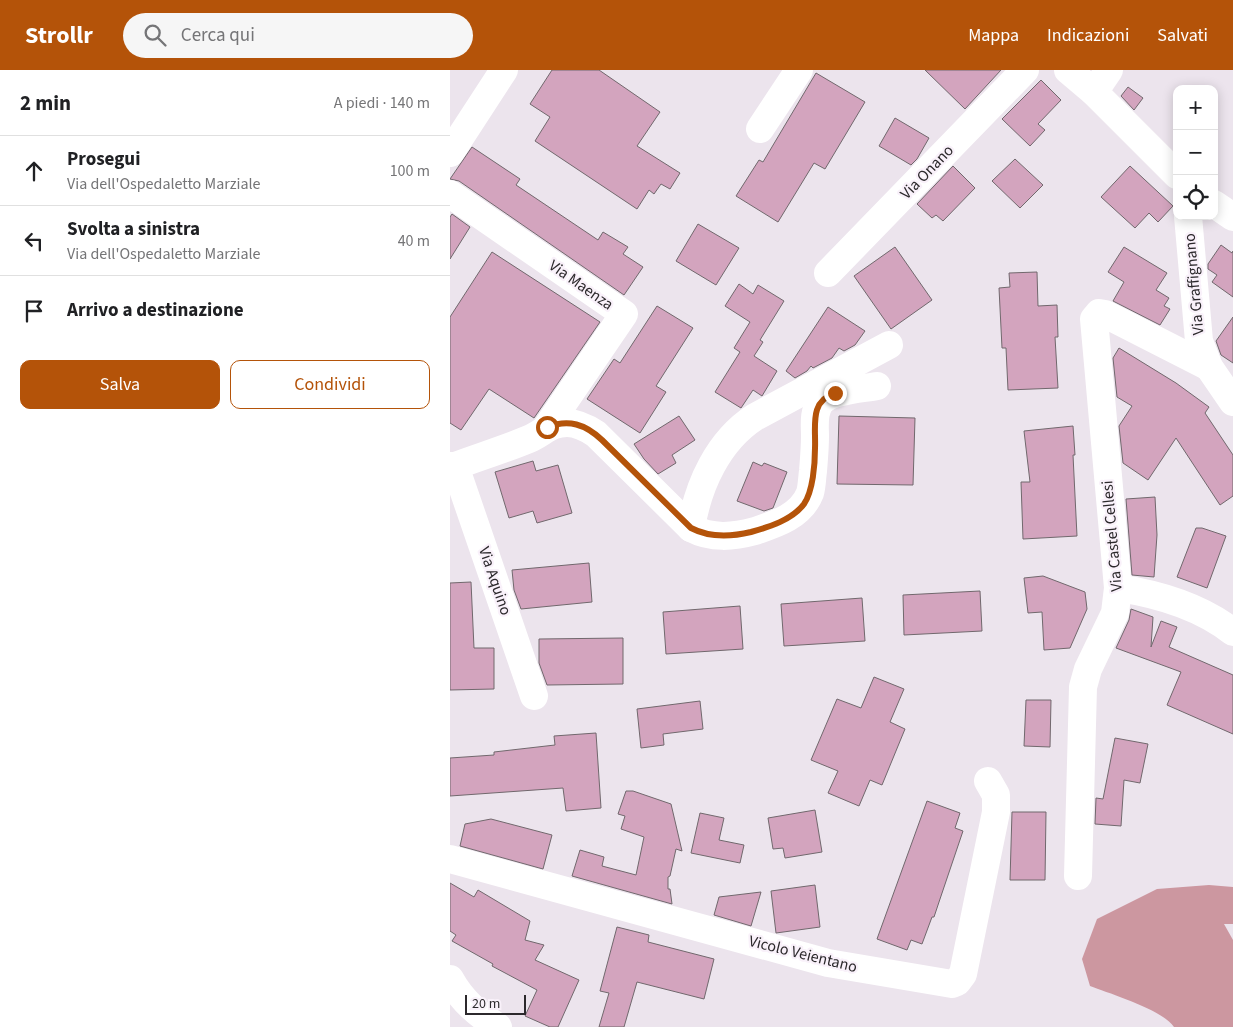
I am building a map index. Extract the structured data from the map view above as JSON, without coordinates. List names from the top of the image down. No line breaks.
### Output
{"streets":{"street":["Via Onano","Via Graffignano","Via Maenza","Via Castel Cellesi","Via Aquino","Vicolo Veientano"]},"crossings":[["Via Graffignano","Via Castel Cellesi"]],"scale_bar":"20 m","page":{"header":"Strollr","search":"Cerca qui","nav":["Mappa","Indicazioni","Salvati"],"heading":["2 min","A piedi · 140 m"],"map_buttons":["+","−"],"list":[["Prosegui","Via dell'Ospedaletto Marziale","100 m"],["Svolta a sinistra","Via dell'Ospedaletto Marziale","40 m"],"Arrivo a destinazione"],"buttons":["Salva","Condividi"],"scale":"20 m"}}
